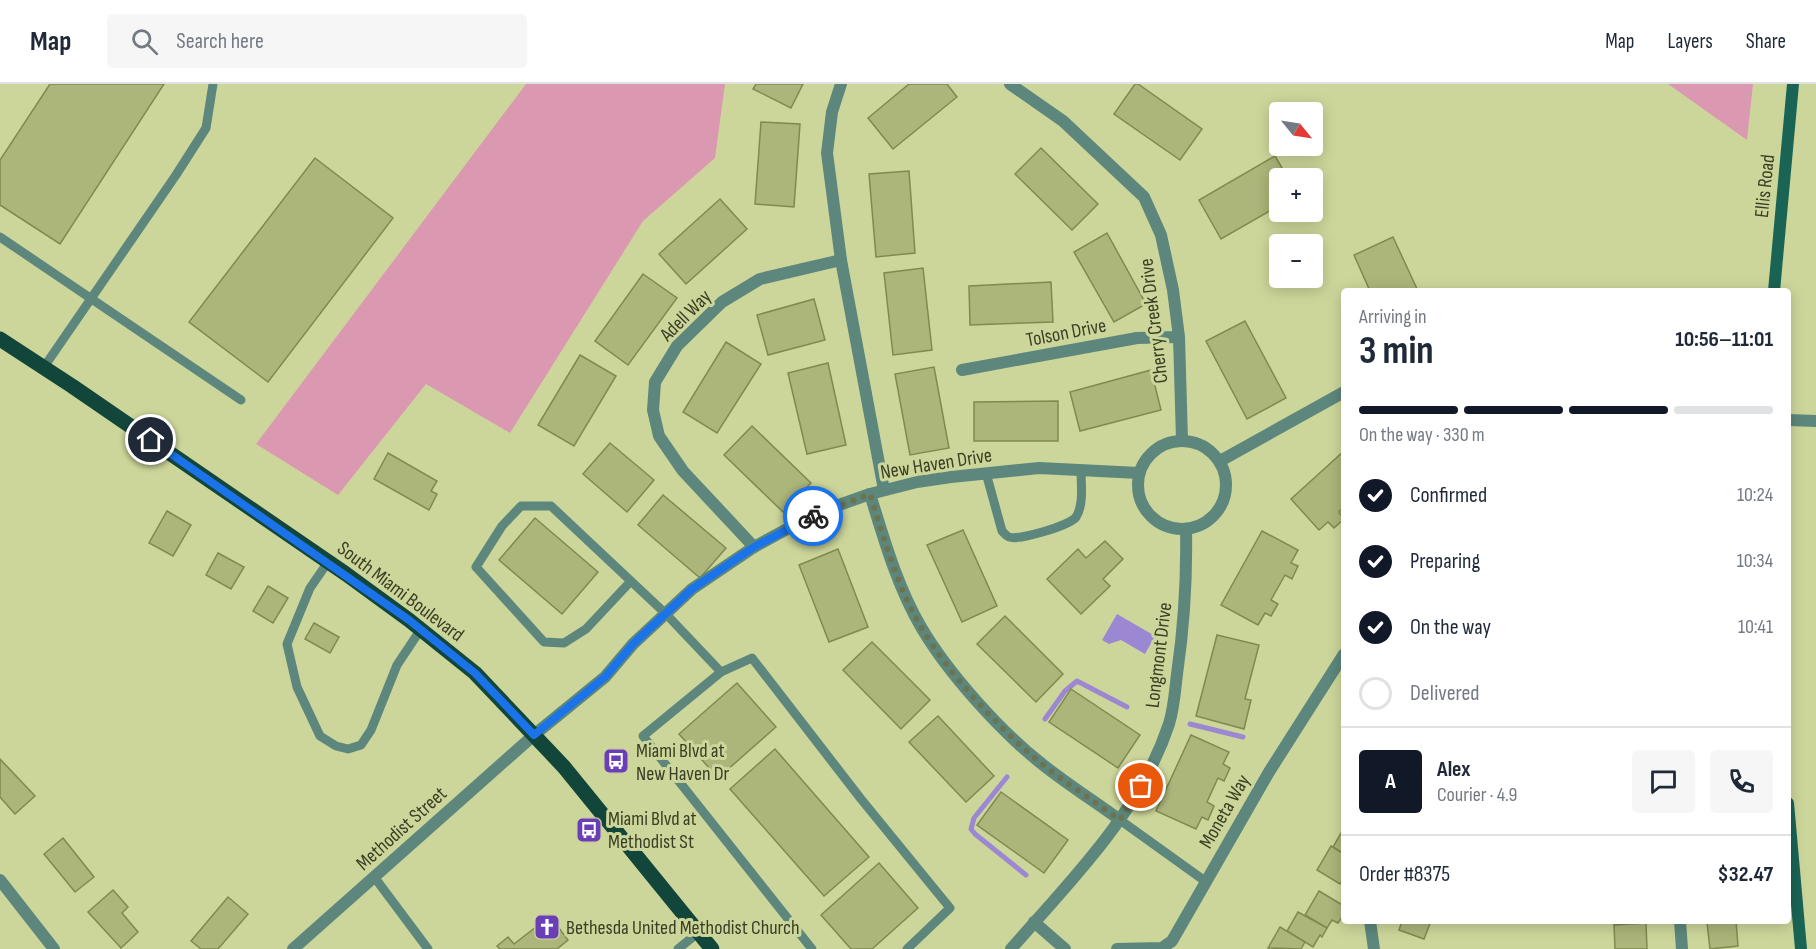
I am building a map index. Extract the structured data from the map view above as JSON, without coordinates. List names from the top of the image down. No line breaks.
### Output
{"streets":{"main road":["Ellis Road","South Miami Boulevard"],"street":["Adell Way","Cherry Creek Drive","Tolson Drive","New Haven Drive","Longmont Drive","Moneta Way","Methodist Street"]},"crossings":[["Adell Way","New Haven Drive"],["Cherry Creek Drive","Tolson Drive"],["Cherry Creek Drive","New Haven Drive"],["Cherry Creek Drive","Longmont Drive"],["New Haven Drive","South Miami Boulevard"],["New Haven Drive","Longmont Drive"],["New Haven Drive","Methodist Street"],["South Miami Boulevard","Methodist Street"]],"places":{"bus stop":["Miami Blvd at New Haven Dr","Miami Blvd at Methodist St"],"church":["Bethesda United Methodist Church"]},"north":"bottom right","page":{"header":"Map","search":"Search here","nav":["Map","Layers","Share"],"map_buttons":["+","−"],"heading":["3 min","Arriving in","10:56–11:01"],"panel":["Alex","Courier · 4.9","Order #8375","$32.47"],"bar":"On the way · 330 m","list":[["Confirmed","10:24"],["Preparing","10:34"],["On the way","10:41"],"Delivered"],"round":"A"}}
